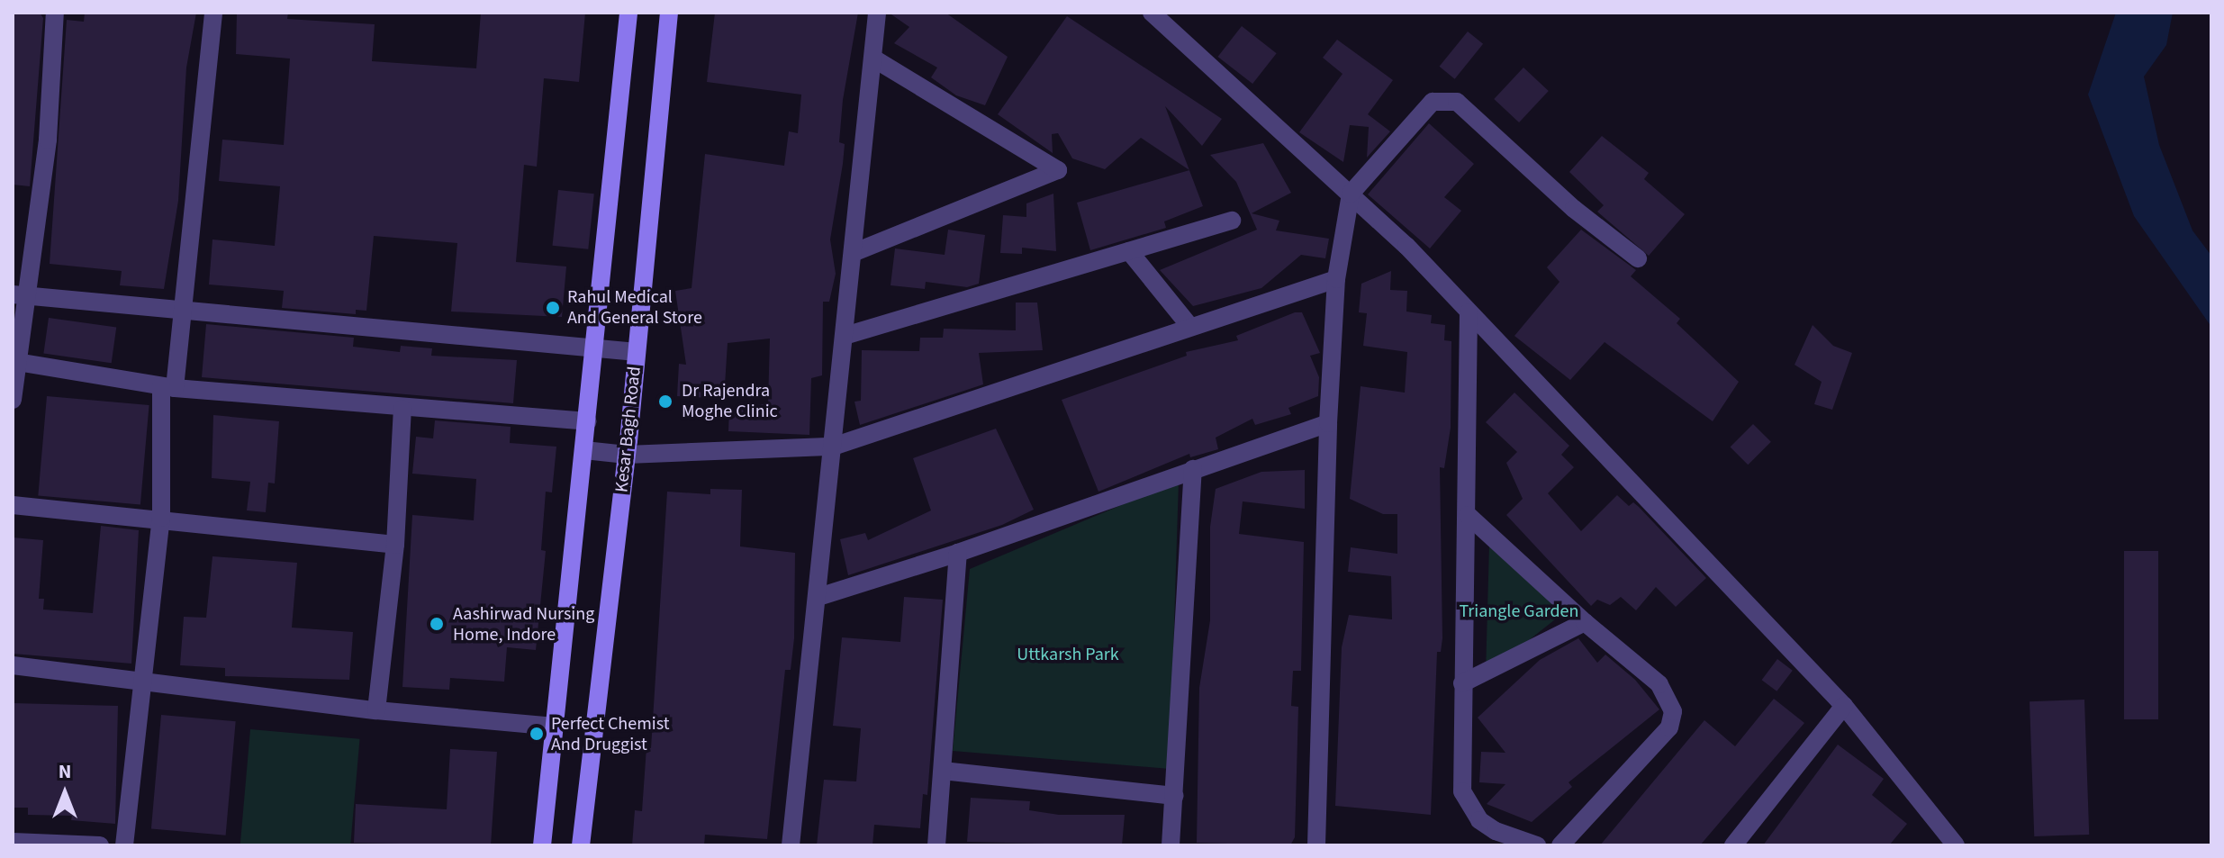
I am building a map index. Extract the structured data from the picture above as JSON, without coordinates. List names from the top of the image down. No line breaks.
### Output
{"streets":{"main road":["Kesar Bagh Road"]},"parks":["Triangle Garden","Uttkarsh Park"],"places":["Rahul Medical And General Store","Dr Rajendra Moghe Clinic","Aashirwad Nursing Home, Indore","Perfect Chemist And Druggist"],"north":"top"}
